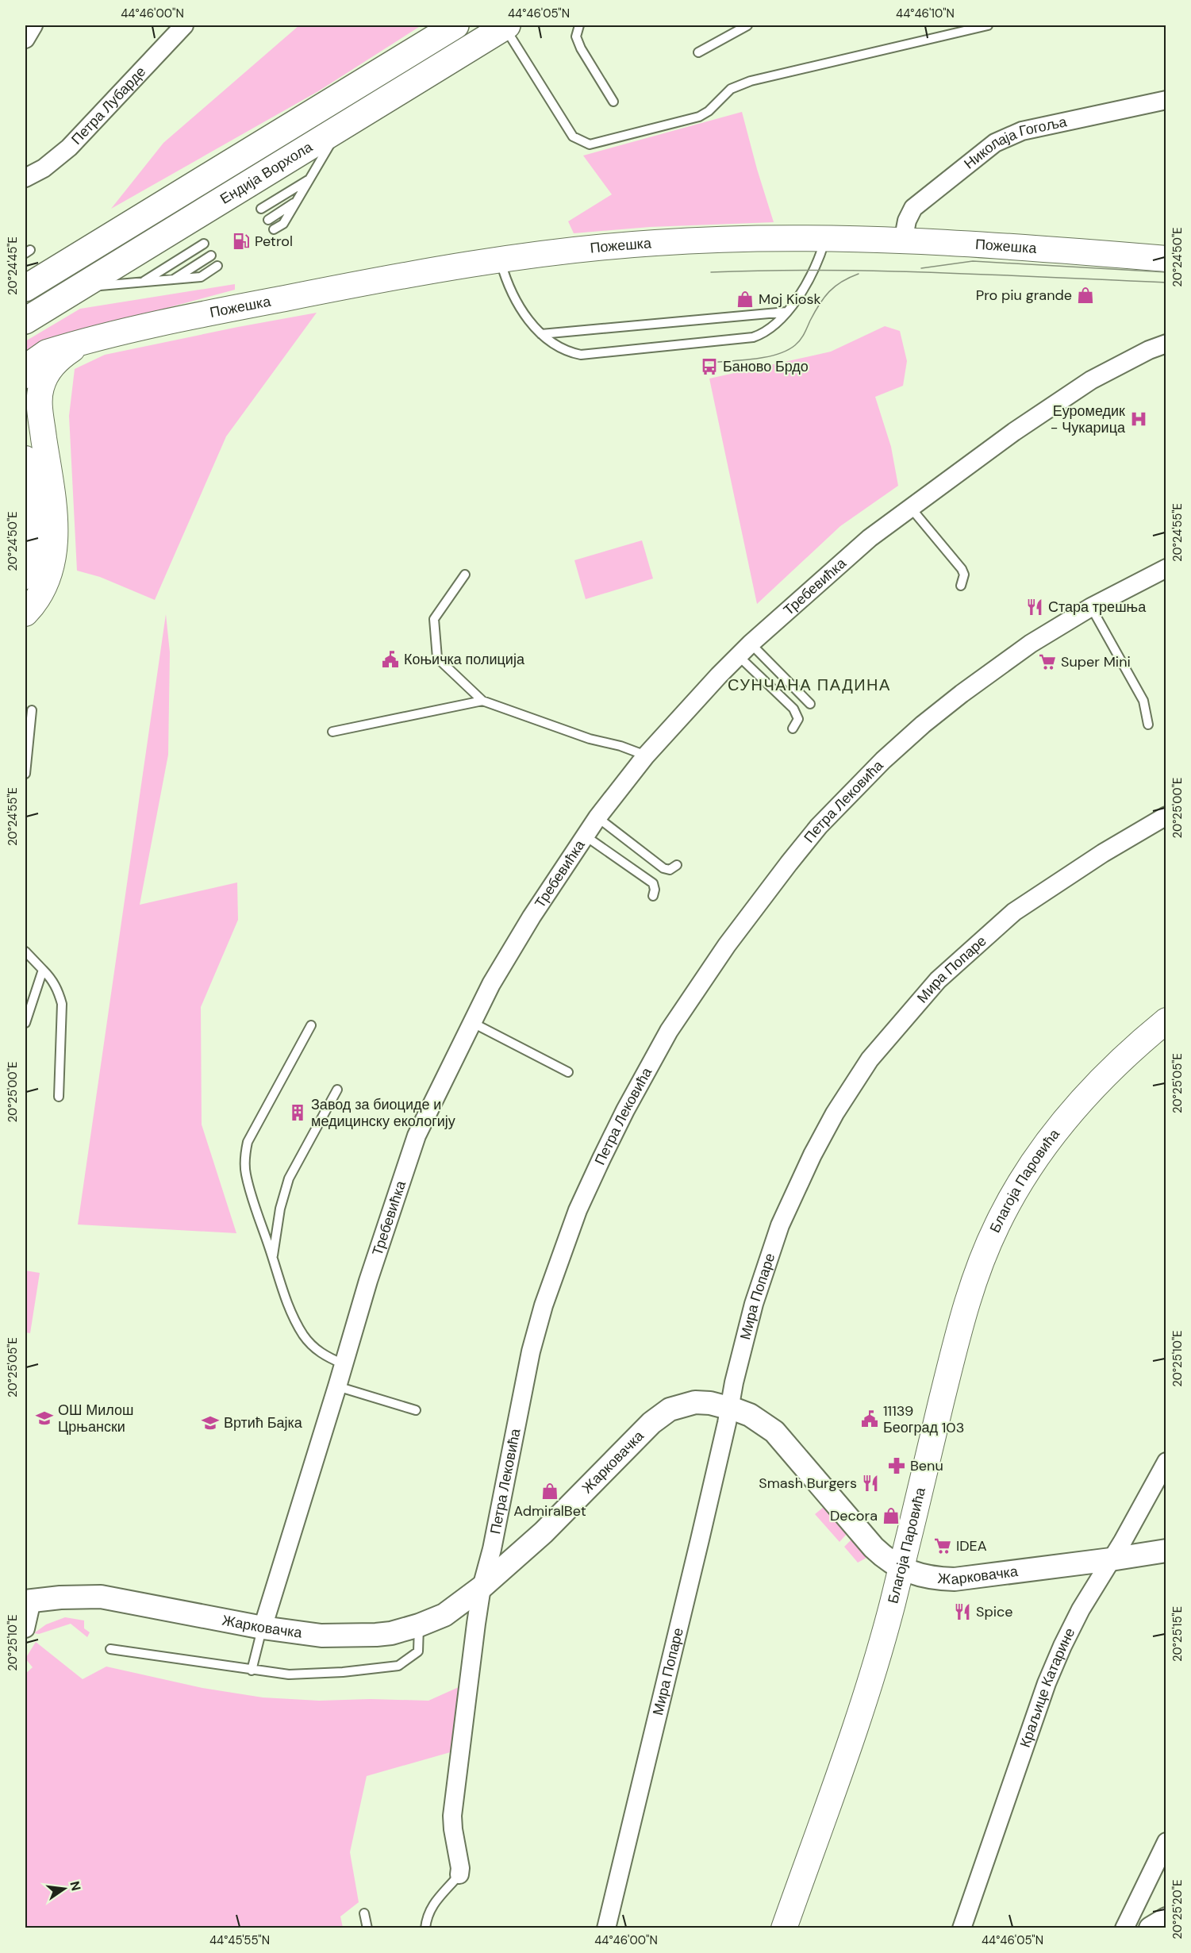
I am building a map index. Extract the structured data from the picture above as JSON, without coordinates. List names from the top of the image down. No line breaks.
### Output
{"streets":{"main road":["Ендија Ворхола","Пожешка","Благоја Паровића"],"street":["Петра Лубарде","Николаја Гогоља","Требевићка","Петра Лековића","Мира Попаре","Жарковачка","Краљице Катарине"]},"crossings":[["Николаја Гогоља","Пожешка"],["Требевићка","Жарковачка"],["Петра Лековића","Жарковачка"],["Мира Попаре","Жарковачка"],["Благоја Паровића","Жарковачка"],["Жарковачка","Краљице Катарине"]],"districts":["СУНЧАНА ПАДИНА"],"places":{"fuel station":["Petrol"],"shop":["Pro piu grande","Moj Kiosk","AdmiralBet","Decora"],"bus stop":["Баново Брдо"],"hospital":["Еуромедик - Чукарица"],"restaurant":["Стара трешња","Smash Burgers","Spice"],"public building":["Коњичка полиција","11139 Београд 103"],"supermarket":["Super Mini","IDEA"],"building":["Завод за биоциде и медицинску екологију"],"school or university":["ОШ Милош Црњански","Вртић Бајка"],"pharmacy":["Benu"]},"north":"right","coordinates":["44°46'00\"N","44°46'05\"N","44°46'10\"N","20°24'50\"E","20°24'45\"E","20°24'55\"E","20°25'00\"E","20°25'05\"E","20°25'10\"E","20°25'15\"E","20°25'20\"E","44°45'55\"N"]}
